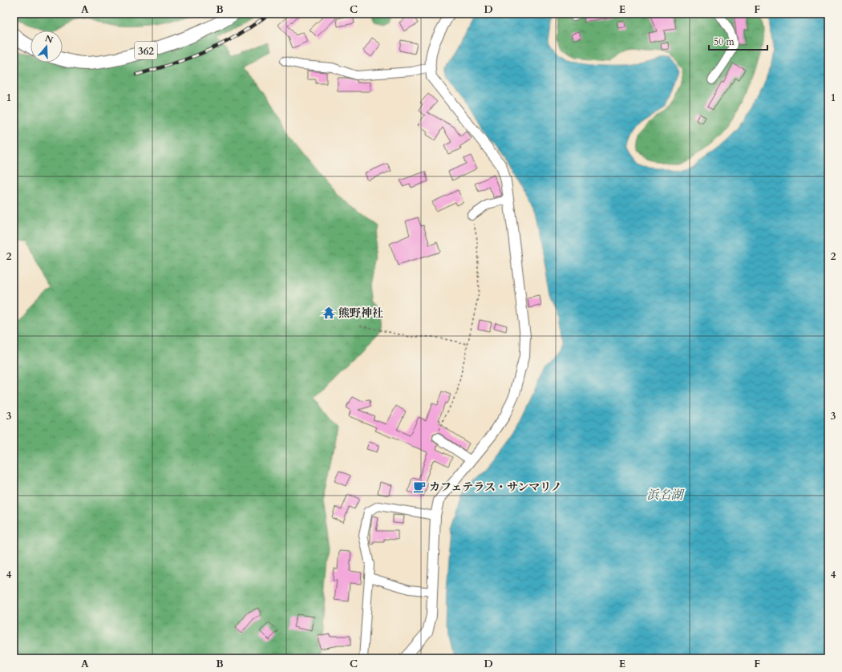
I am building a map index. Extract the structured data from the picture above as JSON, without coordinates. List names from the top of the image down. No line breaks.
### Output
{"streets":{"highway":["362"]},"water":["浜名湖"],"places":{"temple":["熊野神社"],"cafe":["カフェテラス・サンマリノ"]},"scale_bar":"50 m","north":"top","grid":{"columns":["A","B","C","D","E","F"],"rows":["1","2","3","4"]}}
